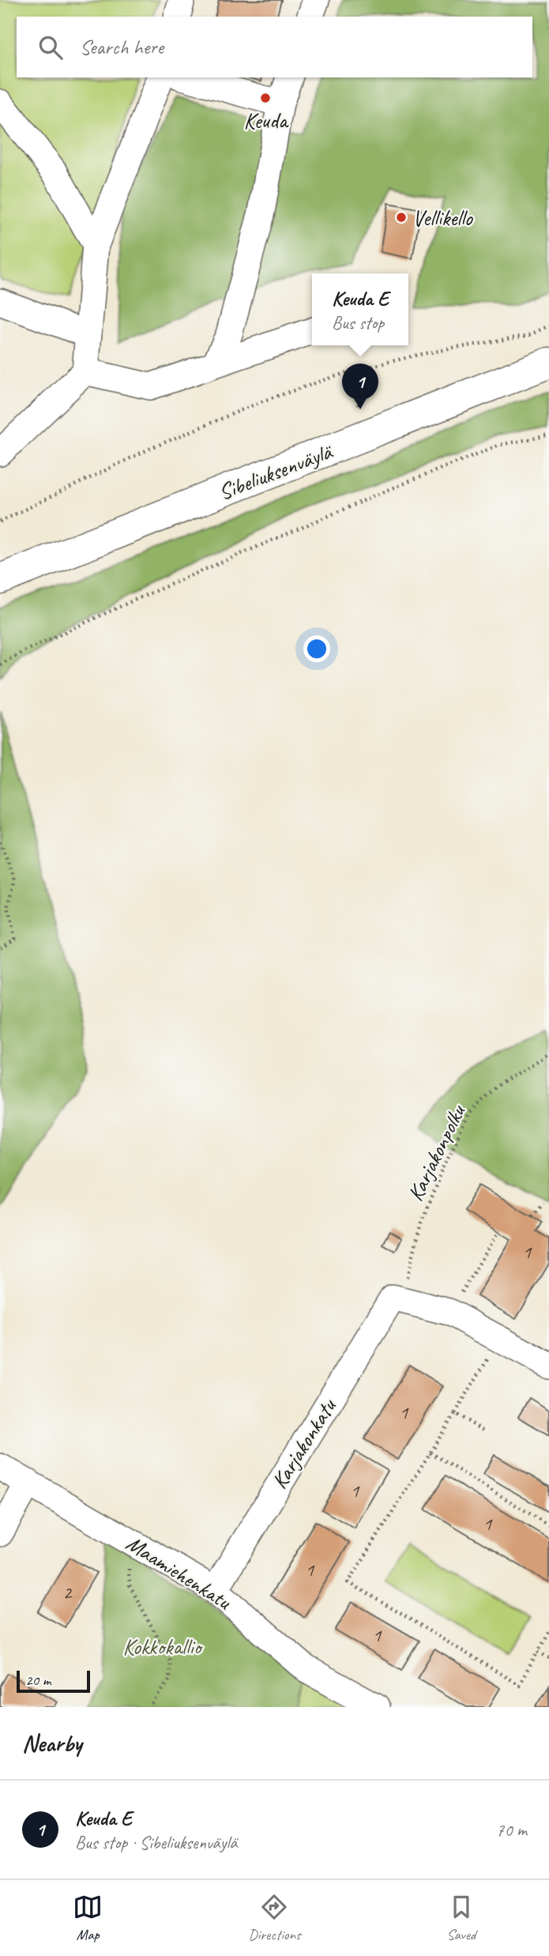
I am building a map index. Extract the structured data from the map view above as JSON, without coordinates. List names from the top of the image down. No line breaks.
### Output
{"streets":{"main road":["Sibeliuksenväylä"],"street":["Karjakonkatu","Maamiehenkatu"],"path":["Karjakonpolku"]},"crossings":[["Karjakonpolku","Karjakonkatu"],["Karjakonkatu","Maamiehenkatu"]],"parks":["Kokkokallio"],"places":["Keuda","Vellikello"],"house_numbers":["1","1","1","1","1","2","1"],"scale_bar":"20 m","page":{"search":"Search here","popup":["Keuda E","Bus stop"],"pins":"1","scale":"20 m","heading":"Nearby","list":[{"mark":"1","name":"Keuda E","note":"Bus stop · Sibeliuksenväylä","value":"70 m"}],"nav":["Map","Directions","Saved"]}}
